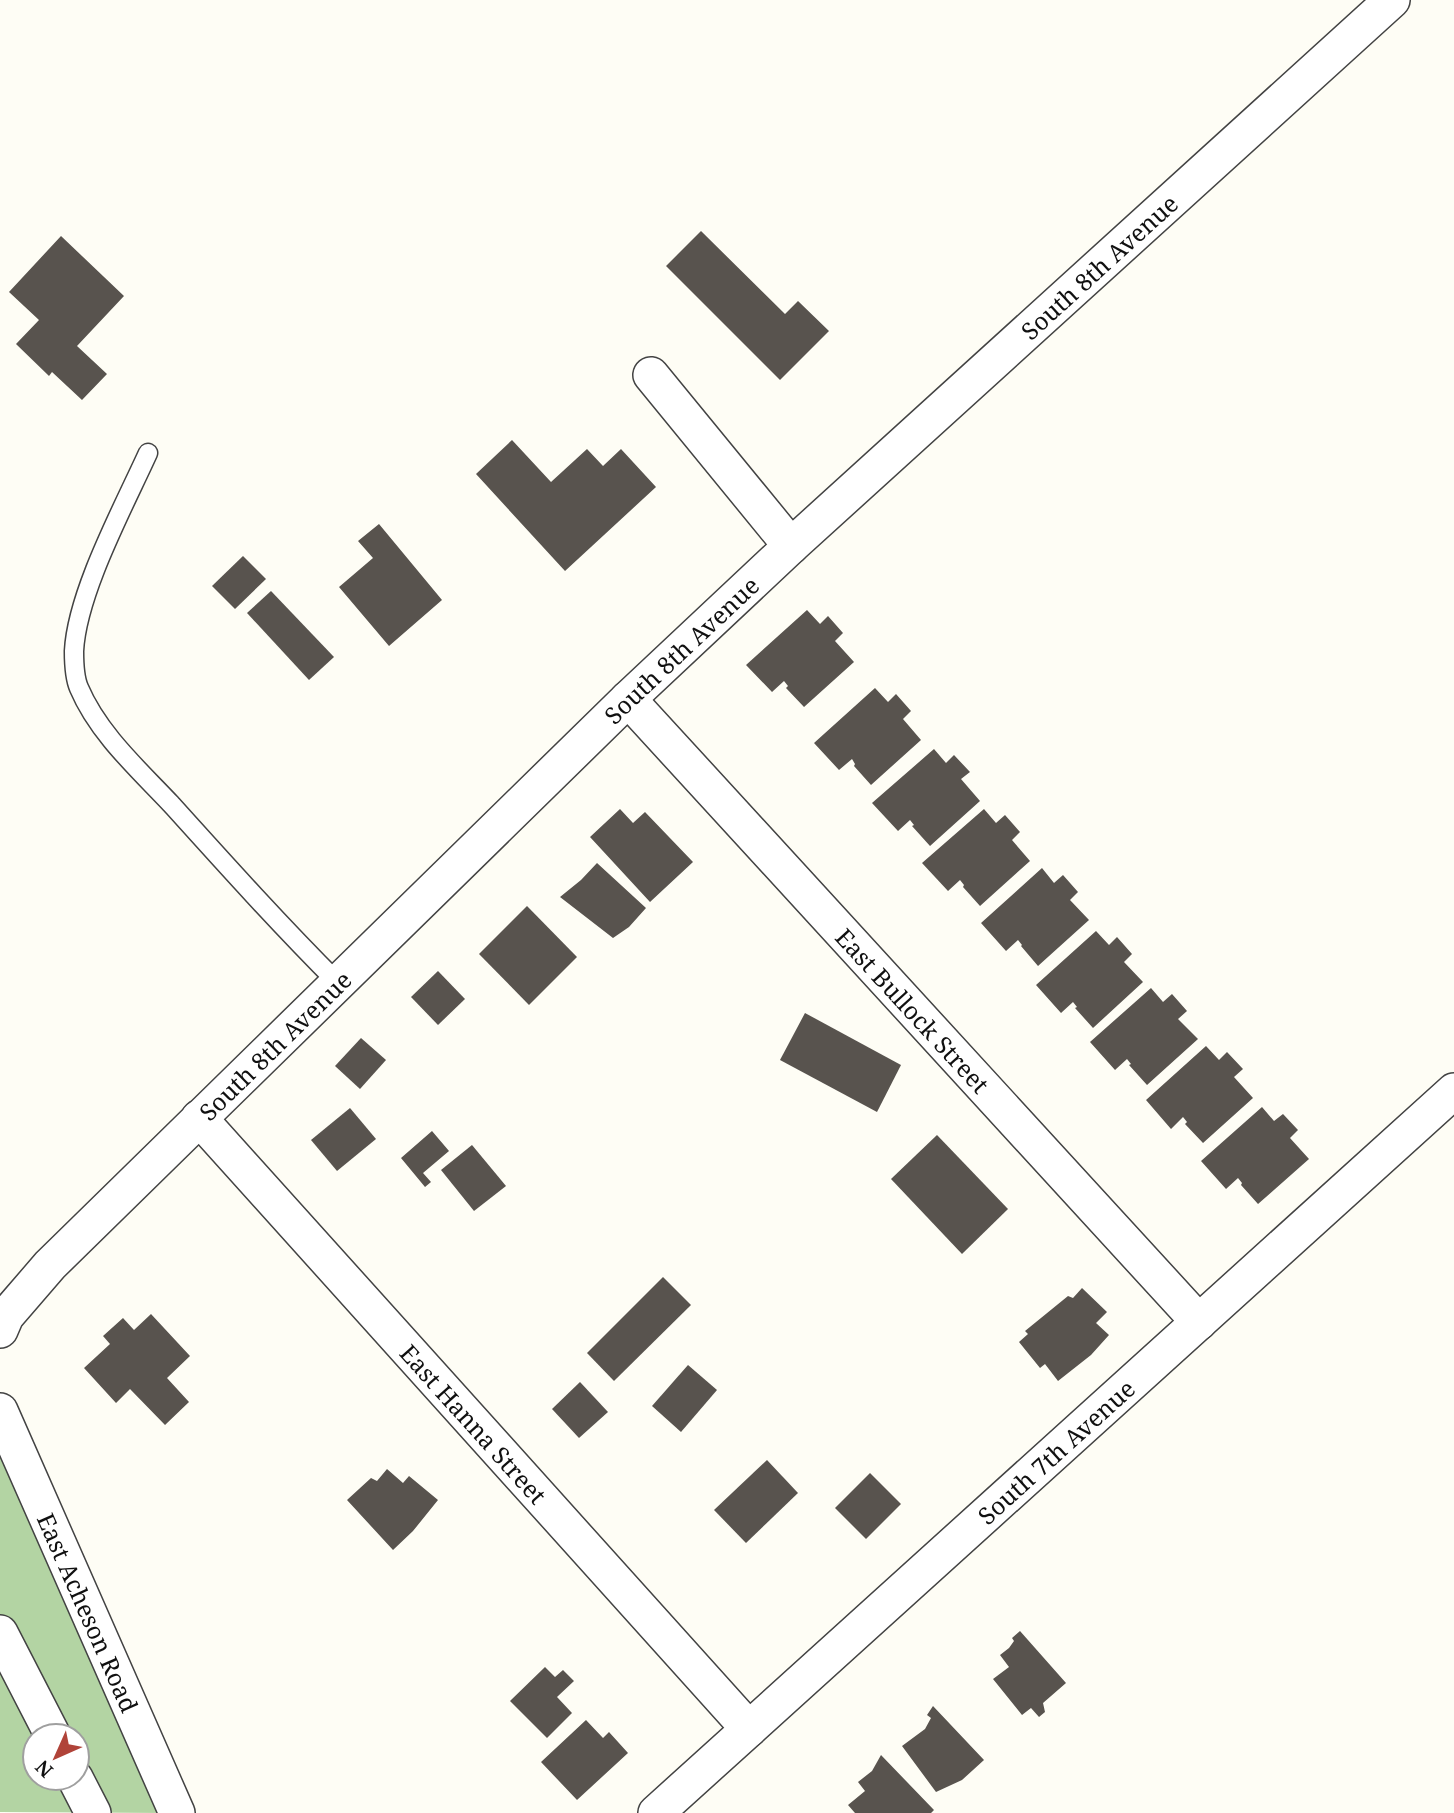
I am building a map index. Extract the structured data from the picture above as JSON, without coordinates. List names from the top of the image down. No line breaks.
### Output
{"streets":{"street":["South 8th Avenue","East Bullock Street","East Hanna Street","South 7th Avenue","East Acheson Road"]},"crossings":[["South 8th Avenue","East Bullock Street"],["South 8th Avenue","East Hanna Street"],["East Bullock Street","South 7th Avenue"],["East Hanna Street","South 7th Avenue"]],"north":"bottom left"}
